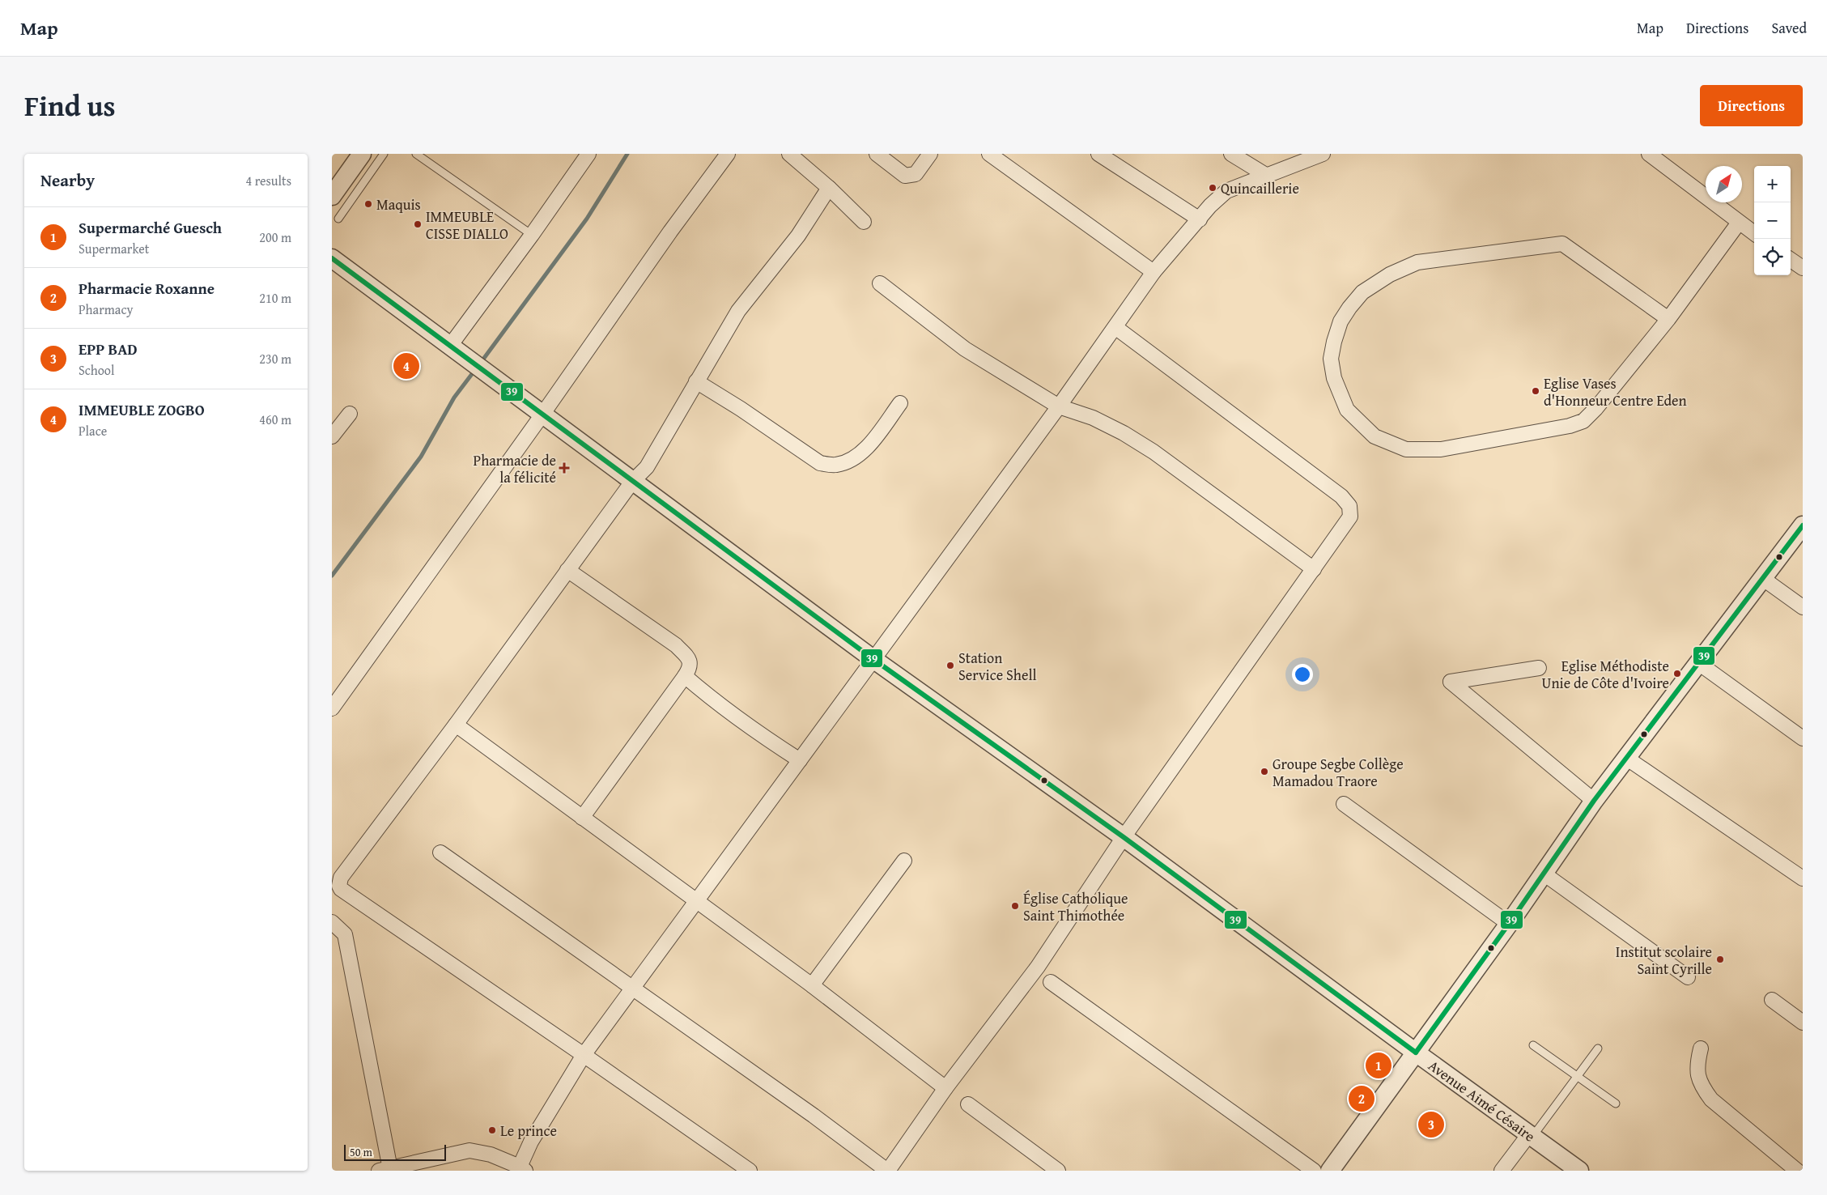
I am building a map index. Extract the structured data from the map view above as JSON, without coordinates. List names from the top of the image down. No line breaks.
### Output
{"streets":{"street":["Avenue Aimé Césaire"]},"places":{"other":["Quincaillerie","Maquis","IMMEUBLE CISSE DIALLO","Eglise Vases d'Honneur Centre Eden","Station Service Shell","Eglise Méthodiste Unie de Côte d'Ivoire","Groupe Segbe Collège Mamadou Traore","Église Catholique Saint Thimothée","Institut scolaire Saint Cyrille","Le prince"],"health":["Pharmacie de la félicité"]},"lines":["transit line 39"],"scale_bar":"50 m","north":"top right","page":{"header":"Map","nav":["Map","Directions","Saved"],"title":"Find us","buttons":"Directions","heading":["Nearby","4 results"],"map_buttons":["+","−"],"list":[{"mark":"1","name":"Supermarché Guesch","note":"Supermarket","value":"200 m"},{"mark":"2","name":"Pharmacie Roxanne","note":"Pharmacy","value":"210 m"},{"mark":"3","name":"EPP BAD","note":"School","value":"230 m"},{"mark":"4","name":"IMMEUBLE ZOGBO","note":"Place","value":"460 m"}],"pins":["4","1","2","3"],"scale":"50 m"}}
